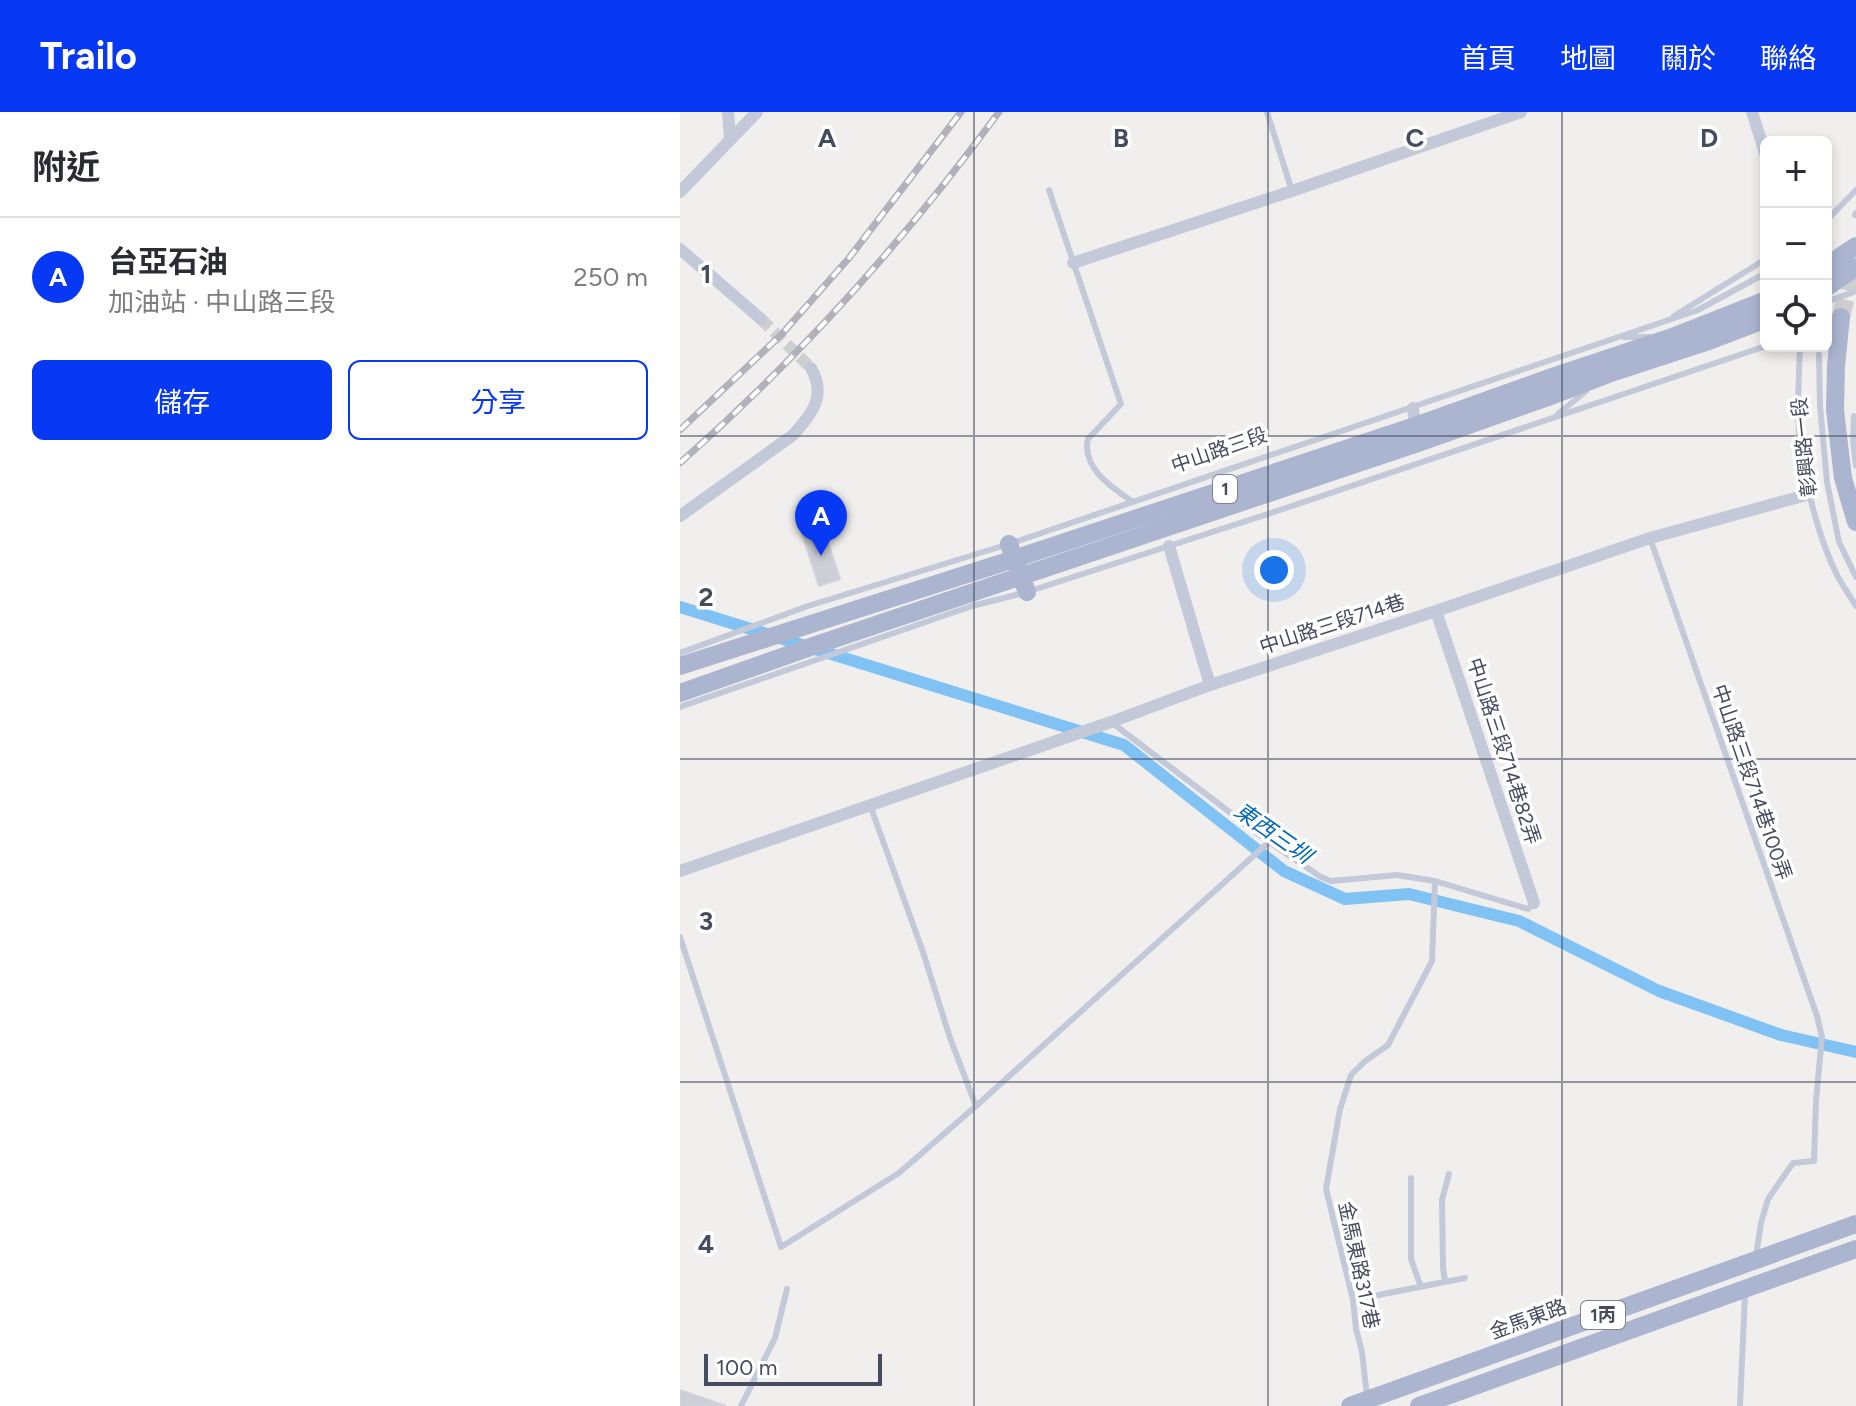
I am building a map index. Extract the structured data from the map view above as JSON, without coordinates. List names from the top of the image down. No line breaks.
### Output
{"streets":{"main road":["彰興路一段","中山路三段","1","1丙","金馬東路"],"street":["中山路三段714巷","中山路三段714巷82弄"],"lane":["中山路三段714巷100弄","金馬東路317巷"]},"crossings":[["中山路三段","1"],["中山路三段714巷","中山路三段714巷82弄"],["中山路三段714巷","中山路三段714巷100弄"],["中山路三段714巷100弄","金馬東路"],["金馬東路317巷","金馬東路"]],"water":["東西三圳"],"scale_bar":"100 m","page":{"header":"Trailo","nav":["首頁","地圖","關於","聯絡"],"heading":"附近","map_buttons":["+","−"],"list":[{"mark":"A","name":"台亞石油","note":"加油站 · 中山路三段","value":"250 m"}],"buttons":["儲存","分享"],"pins":"A","scale":"100 m"},"grid":{"columns":["A","B","C","D"],"rows":["1","2","3","4"]}}
